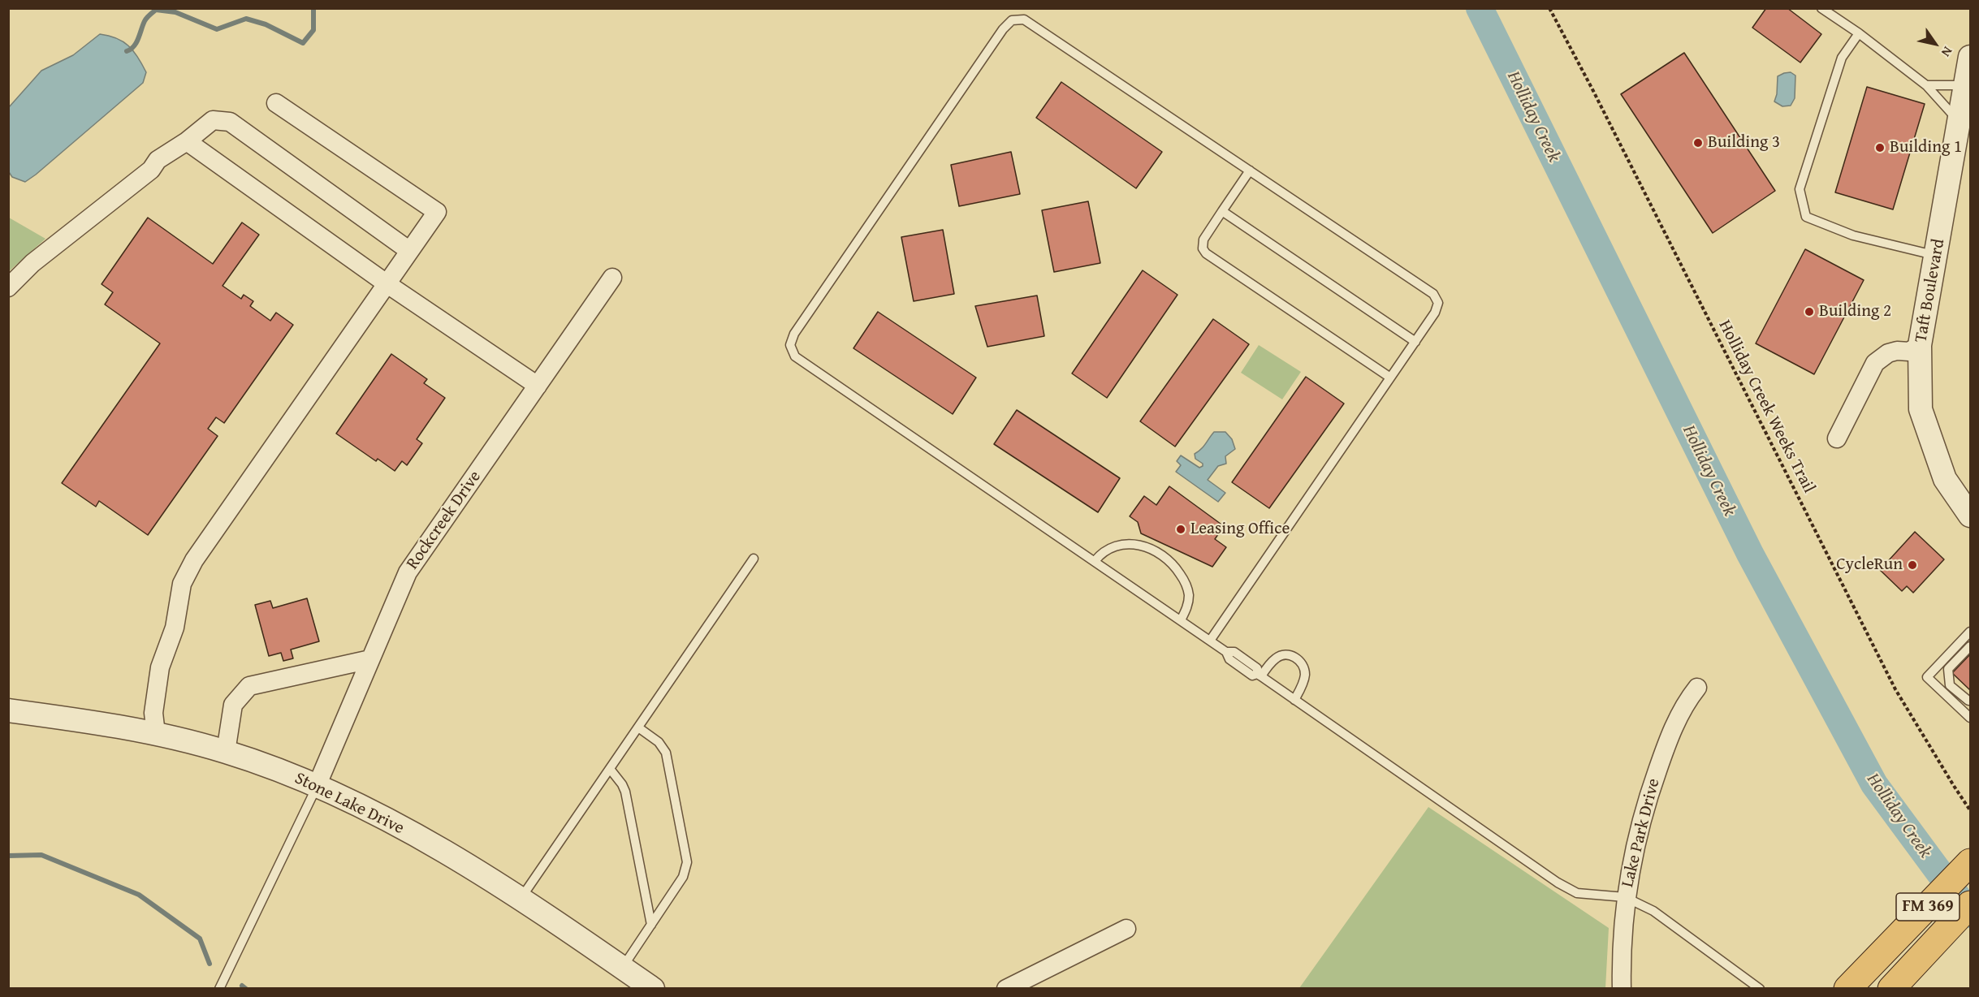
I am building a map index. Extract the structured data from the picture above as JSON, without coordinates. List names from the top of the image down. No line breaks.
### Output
{"streets":{"main road":["FM 369"],"street":["Taft Boulevard","Rockcreek Drive","Stone Lake Drive","Lake Park Drive"],"path":["Holliday Creek Weeks Trail"]},"crossings":[["Rockcreek Drive","Stone Lake Drive"]],"water":["Holliday Creek"],"places":["Building 3","Building 1","Building 2","Leasing Office","CycleRun"],"north":"bottom right"}
